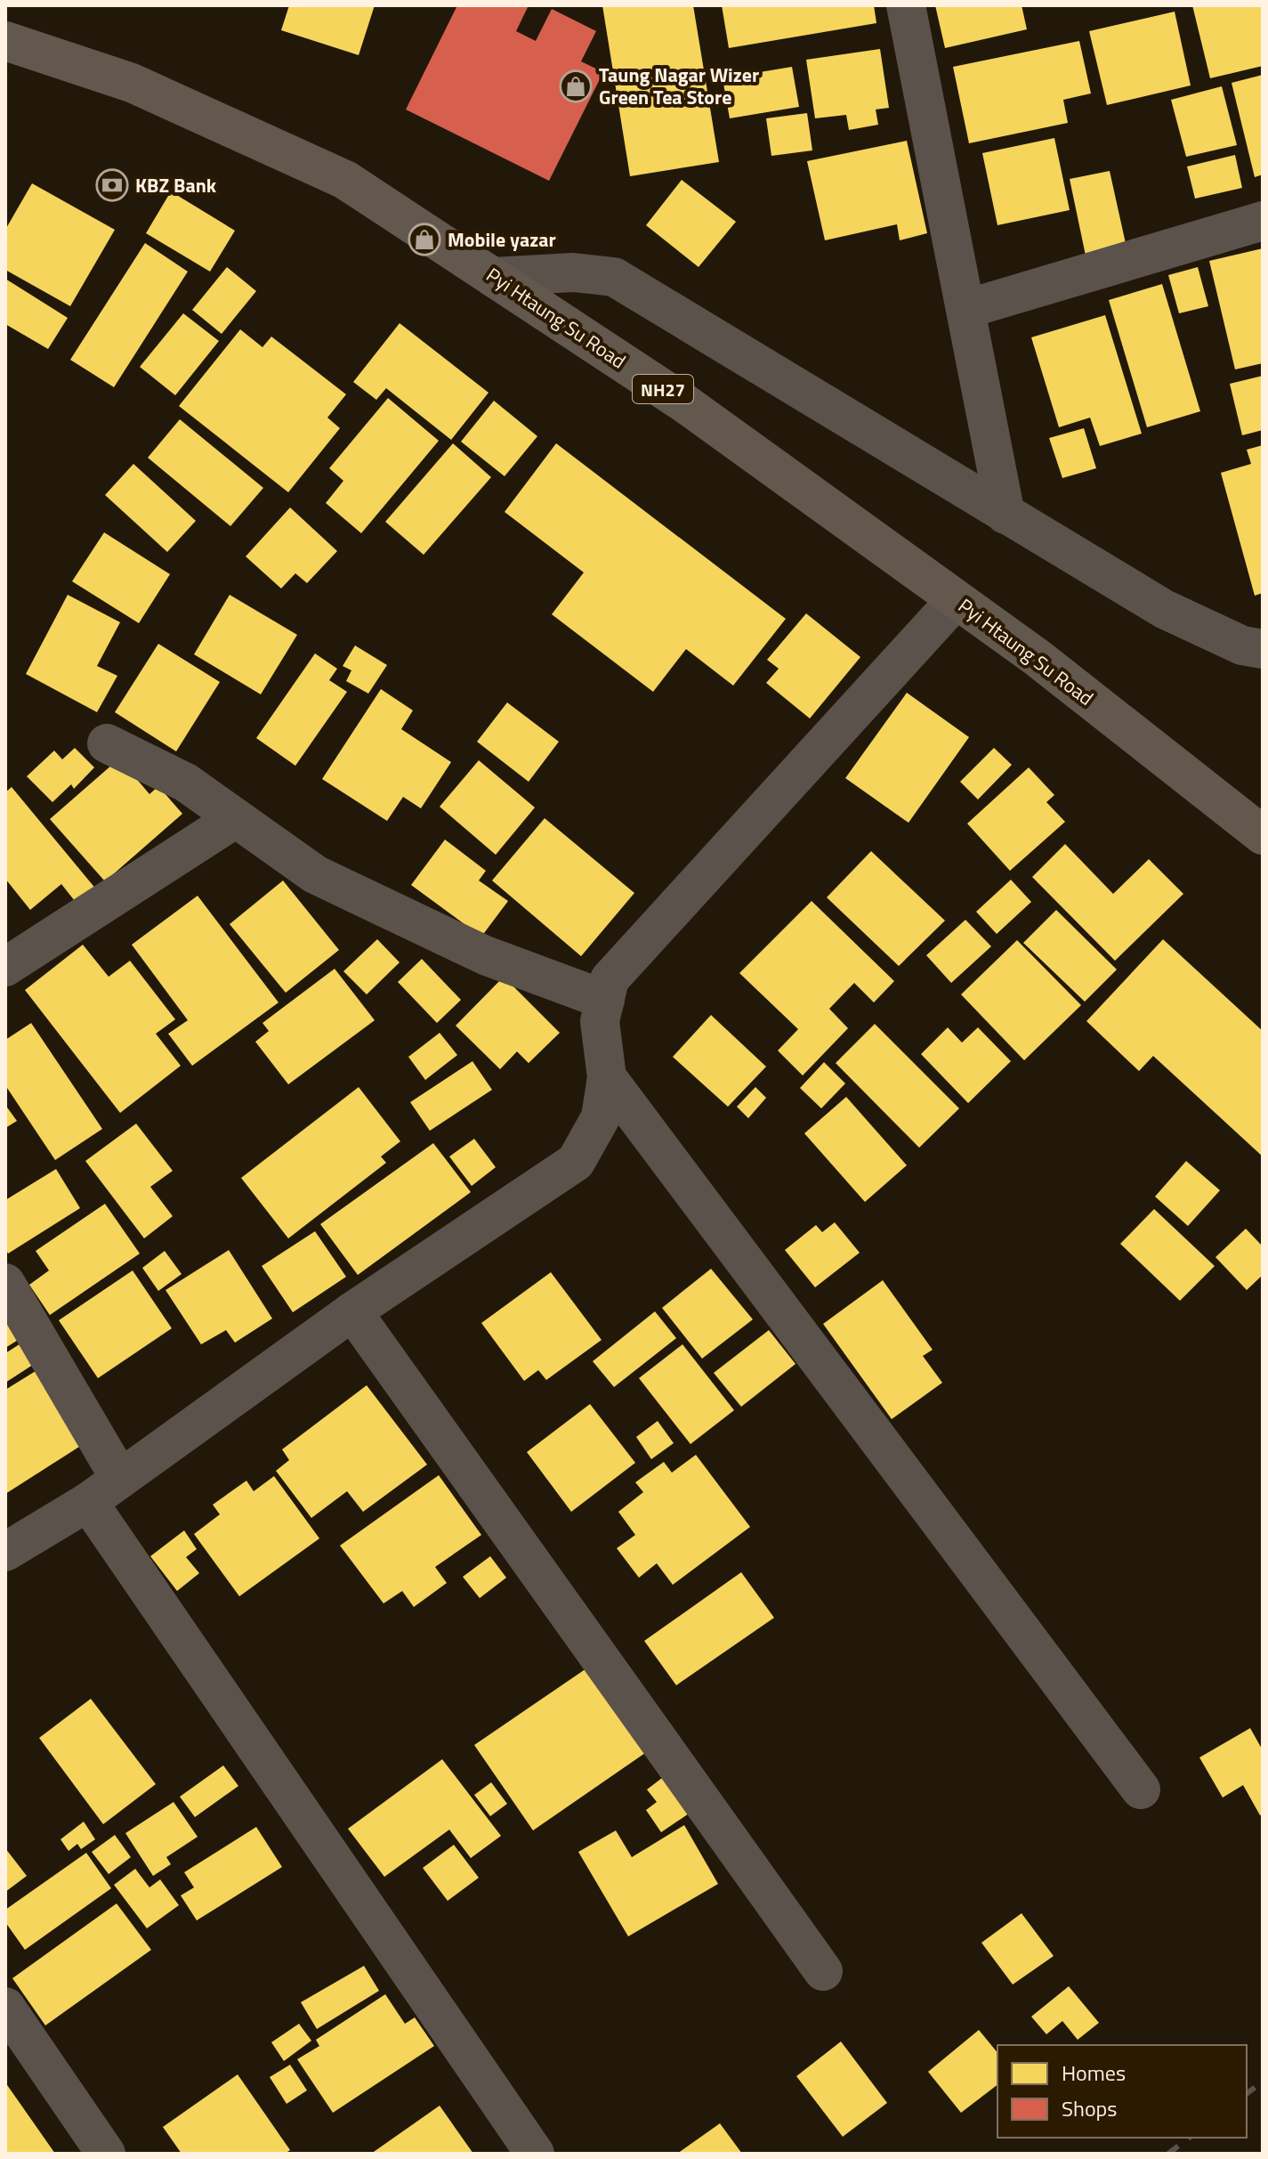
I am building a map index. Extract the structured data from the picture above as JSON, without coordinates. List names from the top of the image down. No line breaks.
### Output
{"streets":{"highway":["Pyi Htaung Su Road","NH27"]},"places":{"shop":["Taung Nagar Wizer Green Tea Store","Mobile yazar"],"bank":["KBZ Bank"]},"legend":["Homes","Shops"]}
